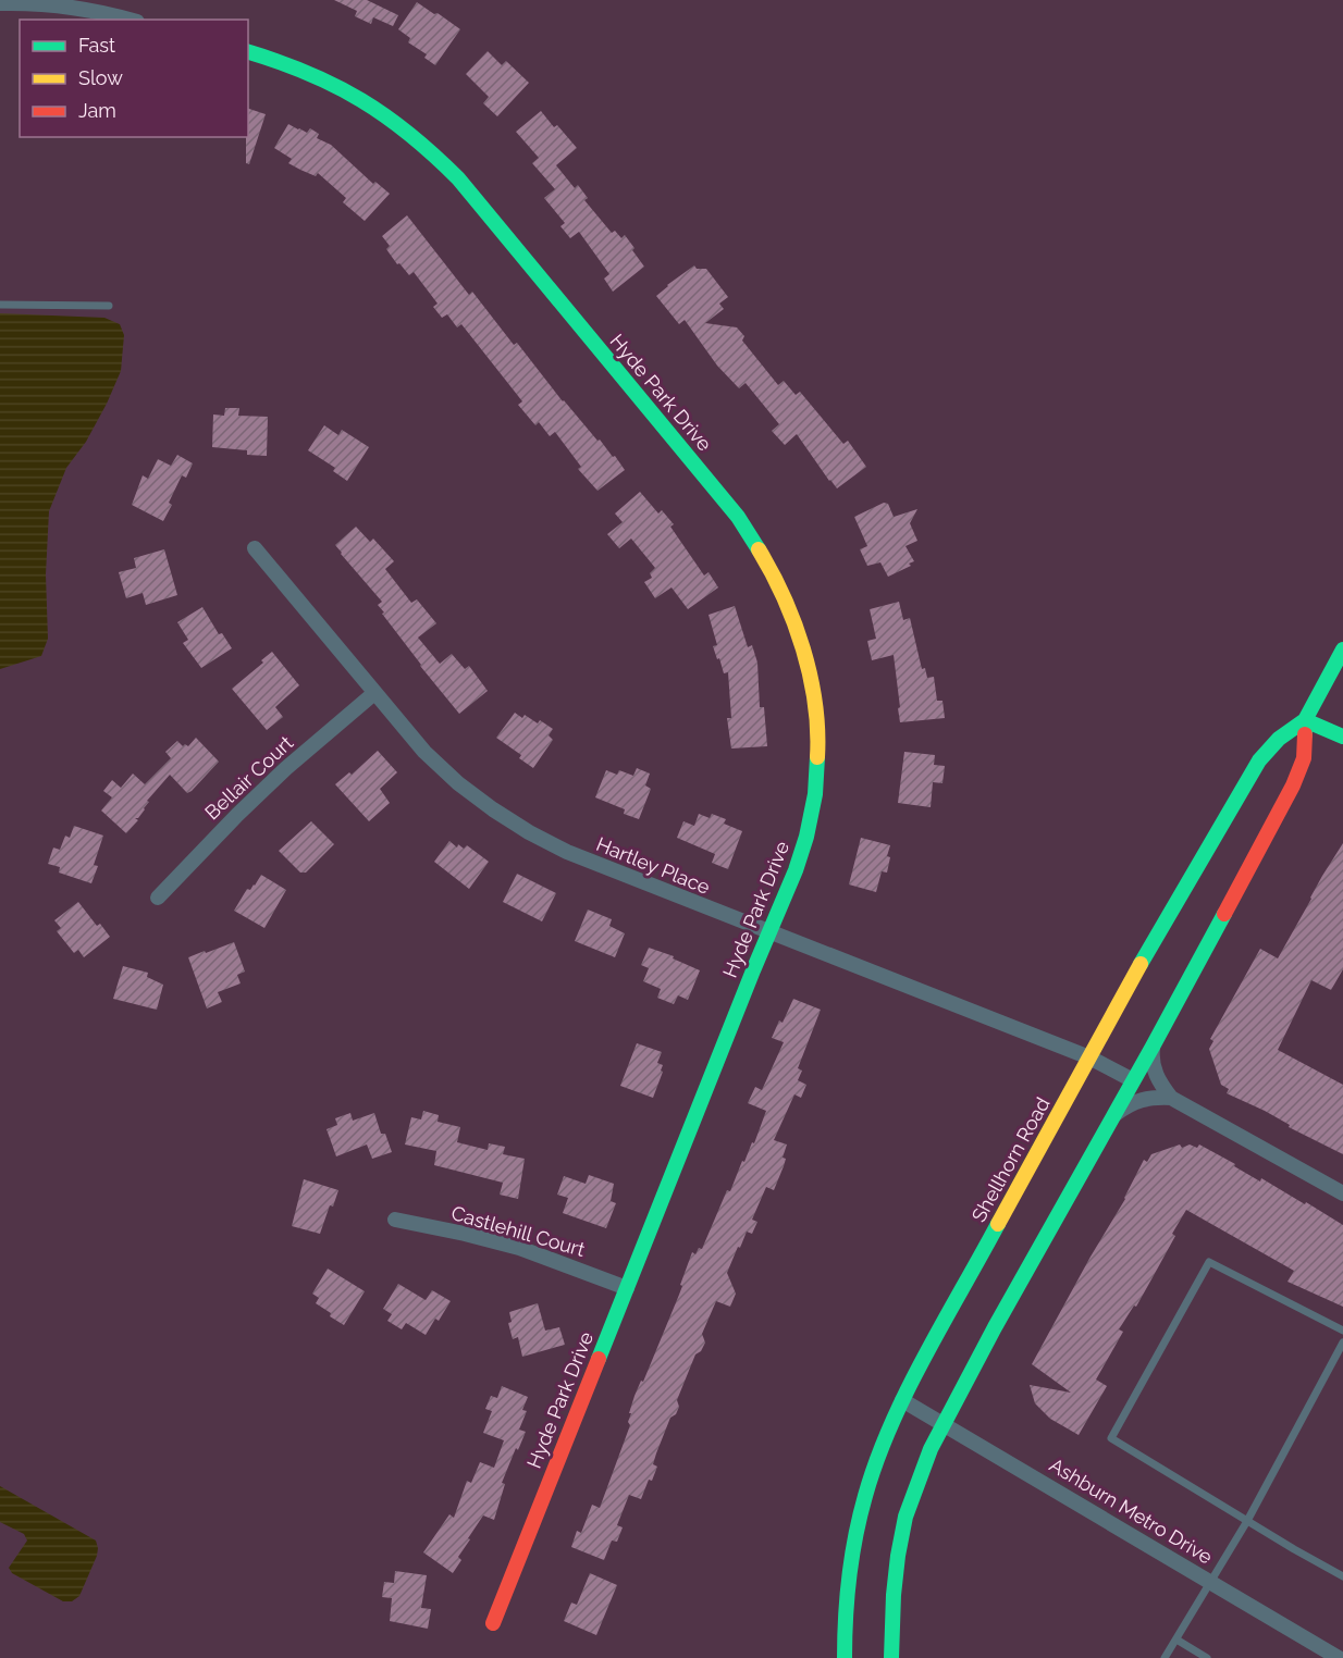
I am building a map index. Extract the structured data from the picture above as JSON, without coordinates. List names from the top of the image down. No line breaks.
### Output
{"streets":{"main road":["Hyde Park Drive","Shellhorn Road"],"street":["Bellair Court","Hartley Place","Castlehill Court","Ashburn Metro Drive"]},"crossings":[["Hyde Park Drive","Hartley Place"],["Hyde Park Drive","Castlehill Court"],["Bellair Court","Hartley Place"],["Hartley Place","Shellhorn Road"],["Shellhorn Road","Ashburn Metro Drive"]],"legend":["Fast","Slow","Jam"]}
